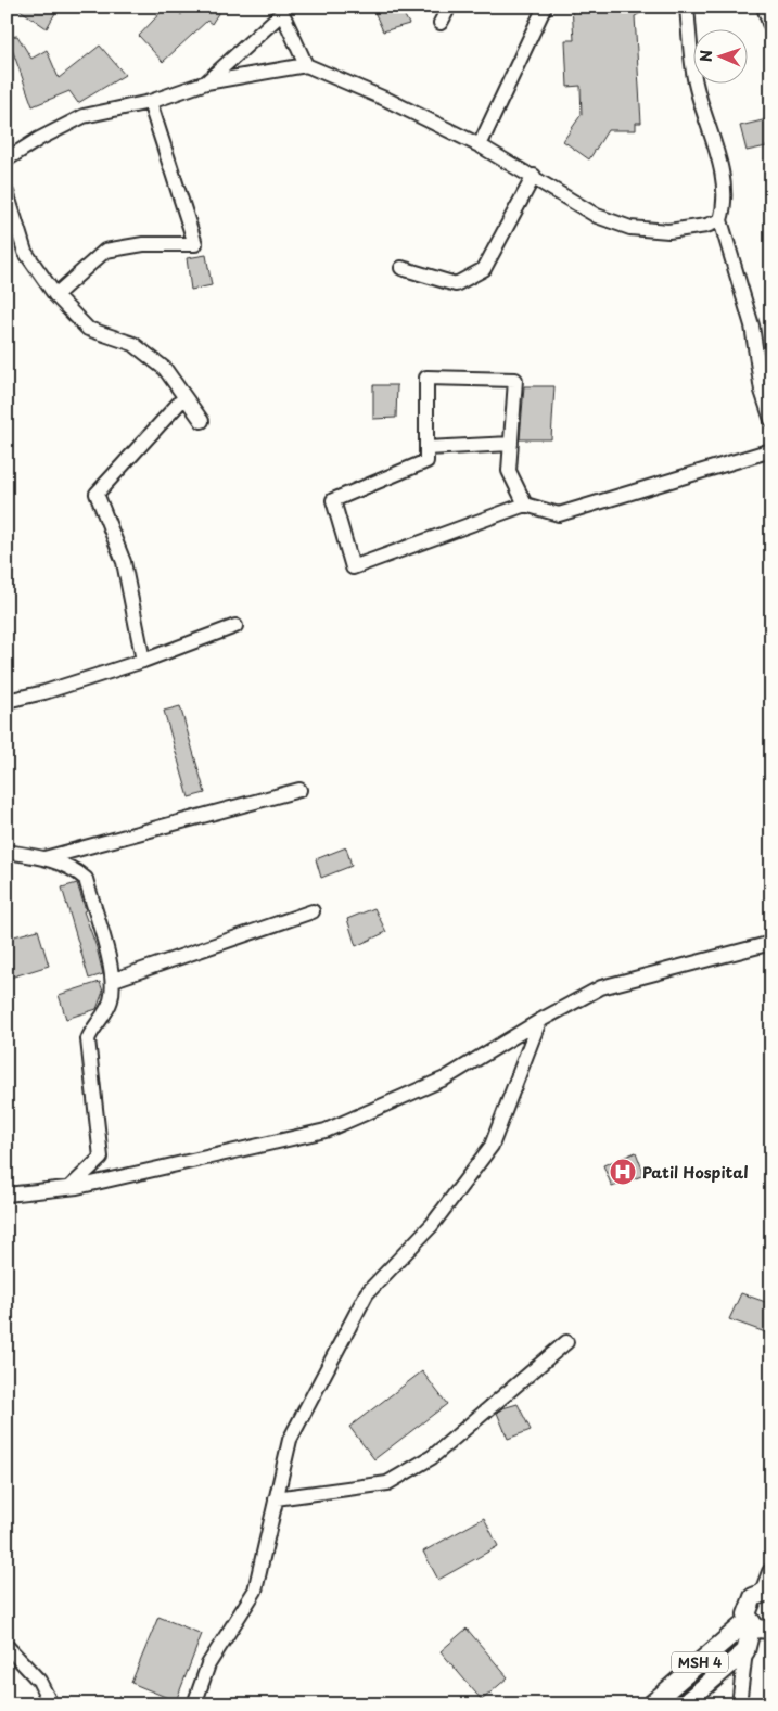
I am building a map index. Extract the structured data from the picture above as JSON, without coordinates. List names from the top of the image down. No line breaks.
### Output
{"streets":{"main road":["MSH 4"]},"places":{"hospital":["Patil Hospital"]},"north":"left"}
